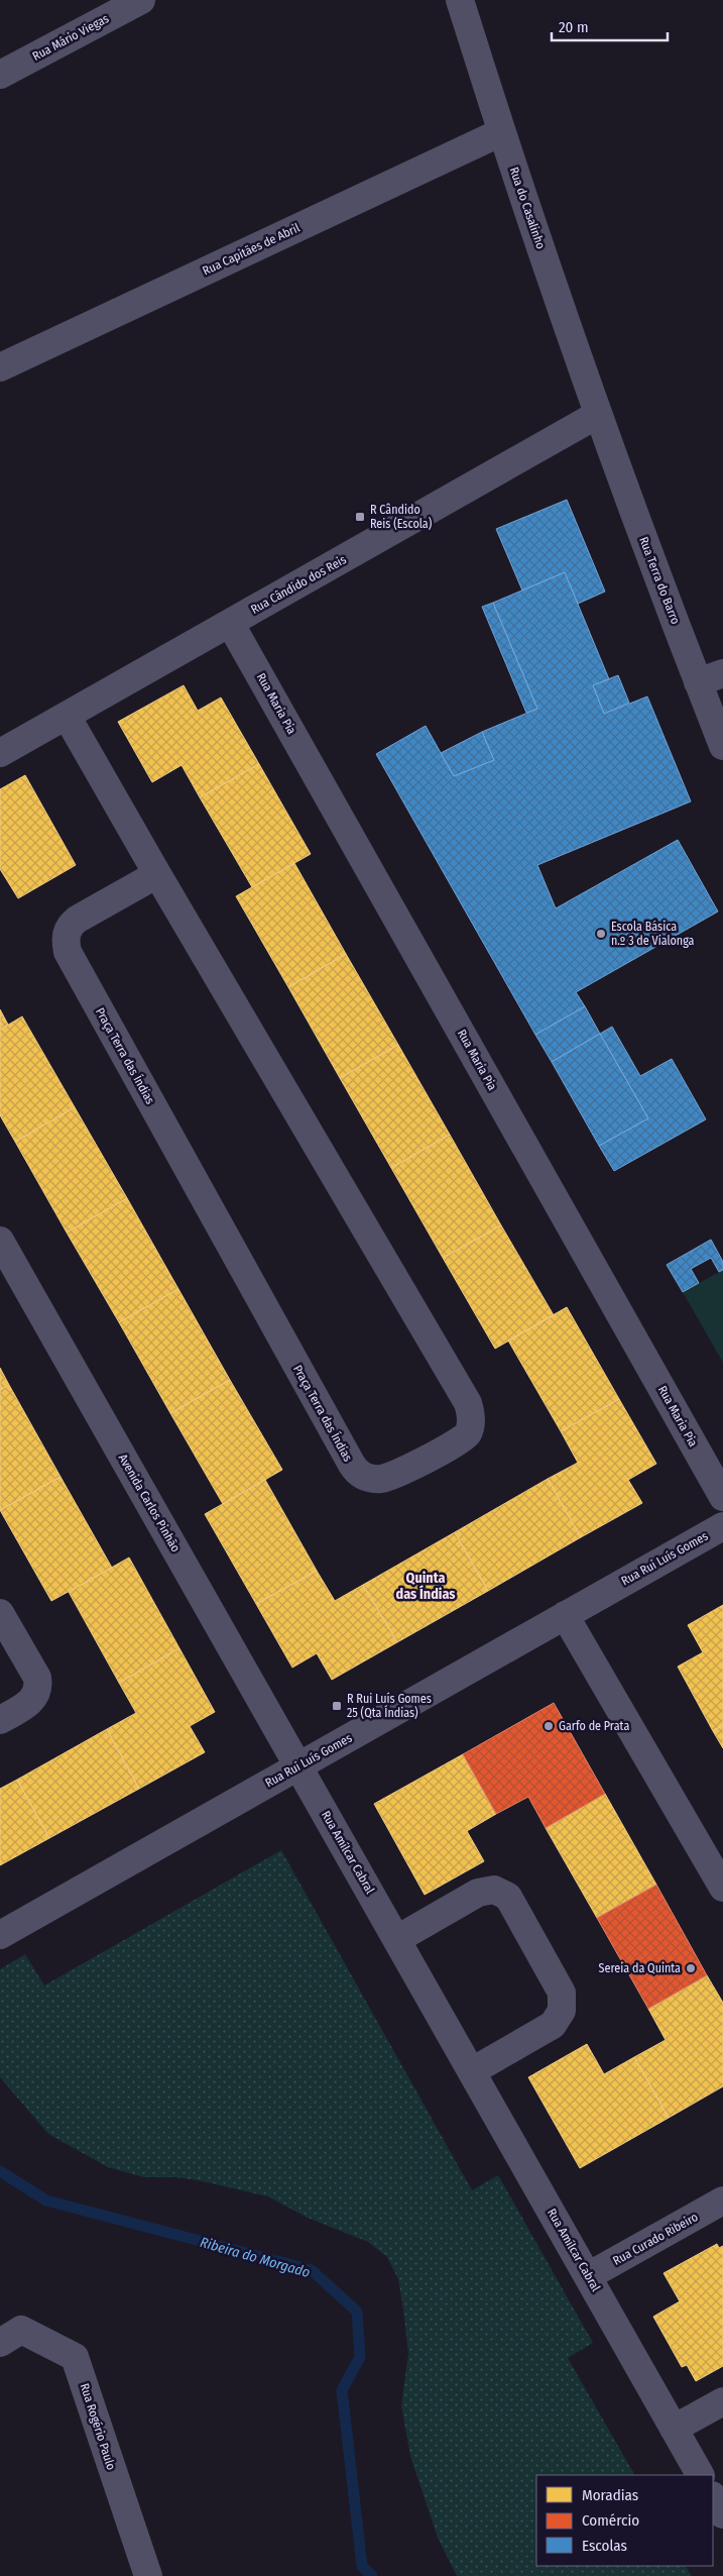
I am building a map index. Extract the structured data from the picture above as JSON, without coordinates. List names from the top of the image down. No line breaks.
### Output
{"streets":{"street":["Rua Mário Viegas","Rua do Casalinho","Rua Capitães de Abril","Rua Terra do Barro","Rua Cândido dos Reis","Rua Maria Pia","Praça Terra das Índias","Avenida Carlos Pinhão","Rua Rui Luís Gomes","Rua Amílcar Cabral","Rua Curado Ribeiro","Rua Rogério Paulo"]},"crossings":[["Rua do Casalinho","Rua Capitães de Abril"],["Rua do Casalinho","Rua Terra do Barro"],["Rua do Casalinho","Rua Cândido dos Reis"],["Rua Terra do Barro","Rua Cândido dos Reis"],["Rua Cândido dos Reis","Rua Maria Pia"],["Rua Cândido dos Reis","Praça Terra das Índias"],["Avenida Carlos Pinhão","Rua Rui Luís Gomes"],["Avenida Carlos Pinhão","Rua Amílcar Cabral"],["Rua Rui Luís Gomes","Rua Amílcar Cabral"],["Rua Amílcar Cabral","Rua Curado Ribeiro"]],"districts":["Quinta das Índias"],"water":["Ribeira do Morgado"],"places":{"transit":["R Cândido Reis (Escola)","R Rui Luís Gomes 25 (Qta Índias)"],"other":["Escola Básica n.º 3 de Vialonga","Garfo de Prata","Sereia da Quinta"]},"legend":["Moradias","Comércio","Escolas"],"scale_bar":"20 m"}
